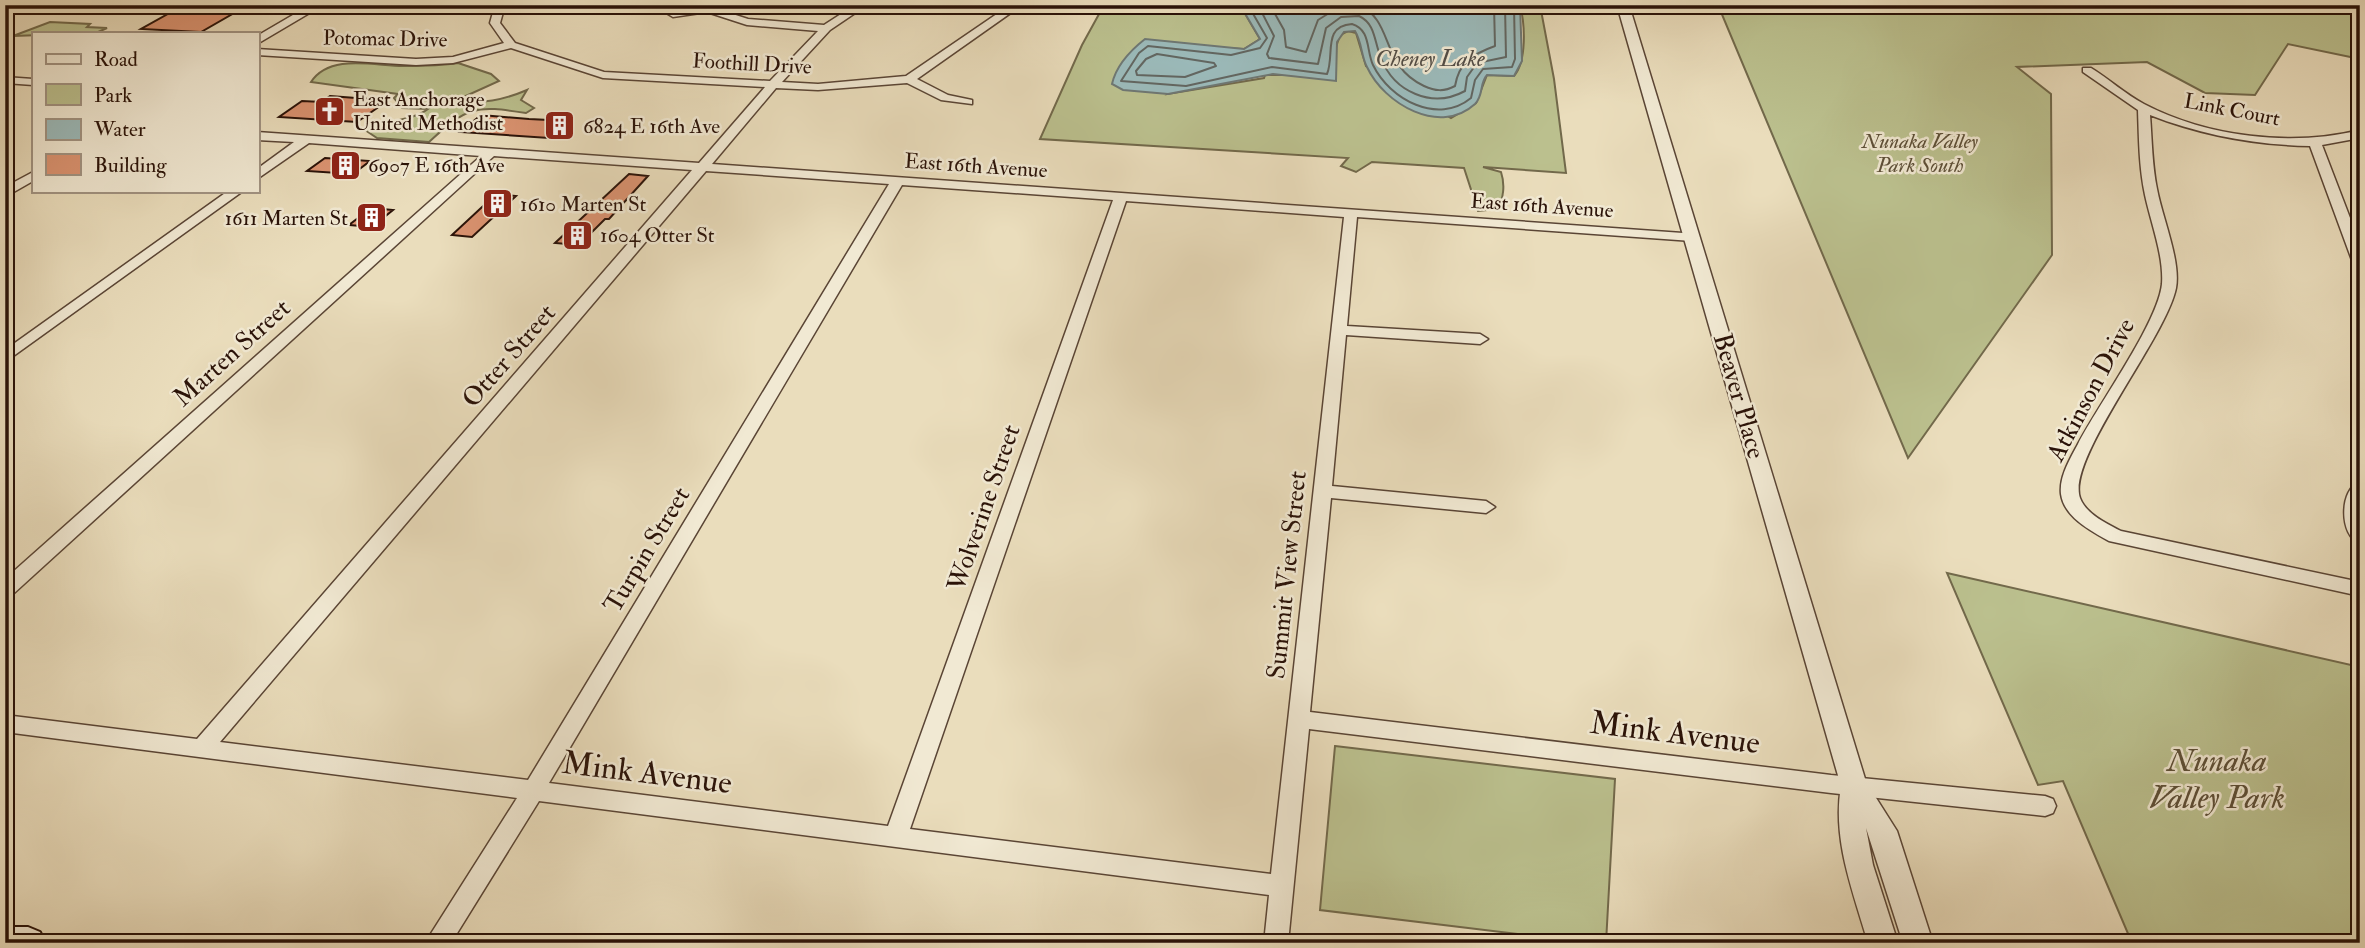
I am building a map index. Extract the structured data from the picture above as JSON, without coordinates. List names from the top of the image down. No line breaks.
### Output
{"streets":{"street":["Potomac Drive","Foothill Drive","Link Court","East 16th Avenue","Marten Street","Otter Street","Atkinson Drive","Beaver Place","Wolverine Street","Turpin Street","Summit View Street","Mink Avenue"]},"crossings":[["Potomac Drive","Foothill Drive"],["Foothill Drive","Otter Street"],["Link Court","Atkinson Drive"],["East 16th Avenue","Marten Street"],["East 16th Avenue","Otter Street"],["East 16th Avenue","Beaver Place"],["East 16th Avenue","Wolverine Street"],["East 16th Avenue","Turpin Street"],["East 16th Avenue","Summit View Street"],["Otter Street","Mink Avenue"],["Beaver Place","Mink Avenue"],["Wolverine Street","Mink Avenue"],["Turpin Street","Mink Avenue"],["Summit View Street","Mink Avenue"]],"water":["Cheney Lake"],"parks":["Nunaka Valley Park South","Nunaka Valley Park"],"places":{"church":["East Anchorage United Methodist"],"building":["6824 E 16th Ave","6907 E 16th Ave","1610 Marten St","1611 Marten St","1604 Otter St"]},"legend":["Road","Park","Water","Building"]}
